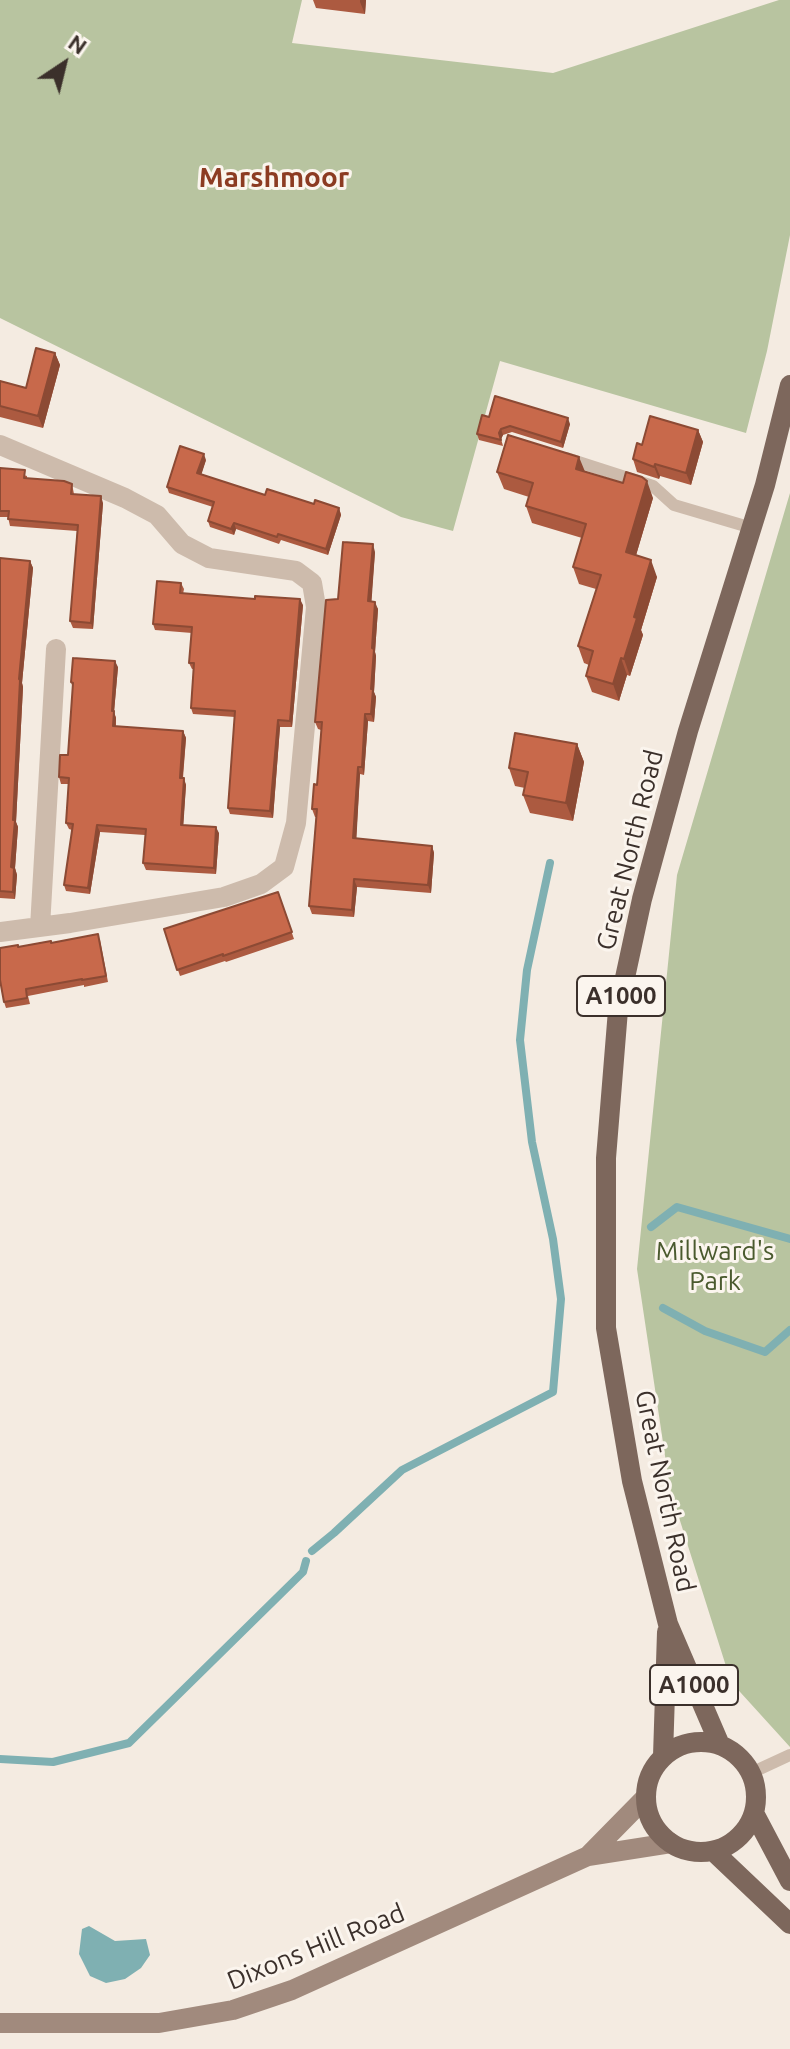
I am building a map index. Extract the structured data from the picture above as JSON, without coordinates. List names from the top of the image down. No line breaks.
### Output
{"streets":{"main road":["Great North Road","A1000"],"street":["Dixons Hill Road"]},"crossings":[["Great North Road","Dixons Hill Road"]],"districts":["Marshmoor"],"parks":["Millward's Park"],"north":"top right"}
